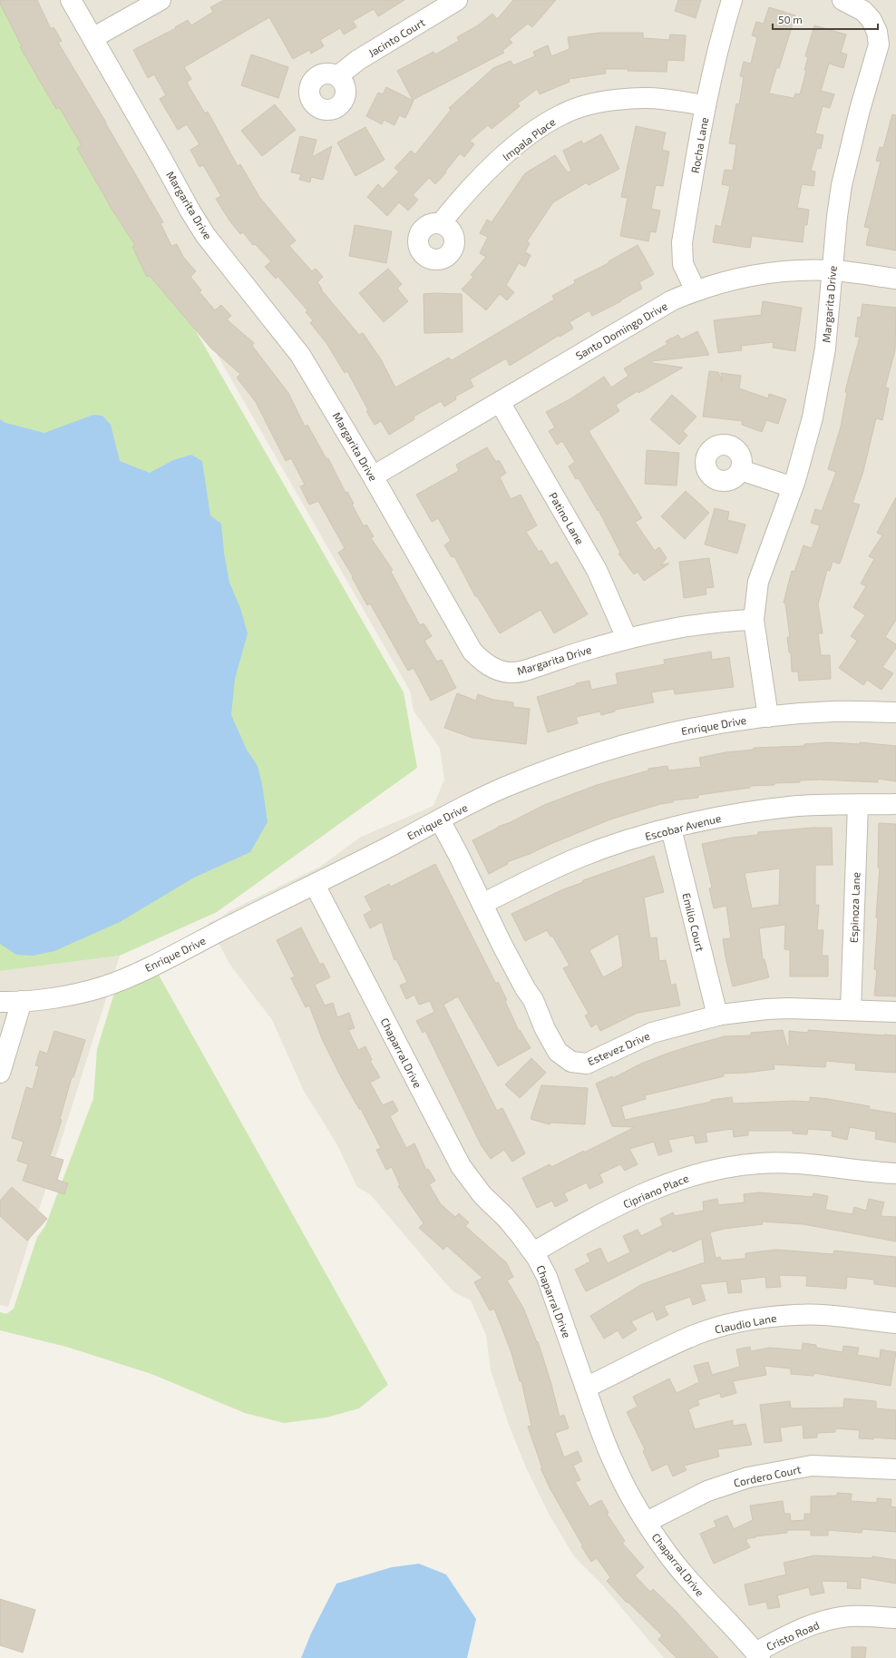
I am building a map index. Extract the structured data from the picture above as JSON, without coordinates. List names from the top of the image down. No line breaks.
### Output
{"streets":{"street":["Jacinto Court","Impala Place","Rocha Lane","Margarita Drive","Santo Domingo Drive","Patino Lane","Enrique Drive","Escobar Avenue","Espinoza Lane","Emilio Court","Estevez Drive","Chaparral Drive","Cipriano Place","Claudio Lane","Cordero Court","Cristo Road"]},"crossings":[["Impala Place","Rocha Lane"],["Rocha Lane","Santo Domingo Drive"],["Margarita Drive","Santo Domingo Drive"],["Margarita Drive","Patino Lane"],["Margarita Drive","Enrique Drive"],["Santo Domingo Drive","Patino Lane"],["Enrique Drive","Estevez Drive"],["Enrique Drive","Chaparral Drive"],["Escobar Avenue","Espinoza Lane"],["Escobar Avenue","Emilio Court"],["Escobar Avenue","Estevez Drive"],["Espinoza Lane","Estevez Drive"],["Emilio Court","Estevez Drive"],["Chaparral Drive","Cipriano Place"],["Chaparral Drive","Claudio Lane"],["Chaparral Drive","Cordero Court"],["Chaparral Drive","Cristo Road"]],"scale_bar":"50 m"}
